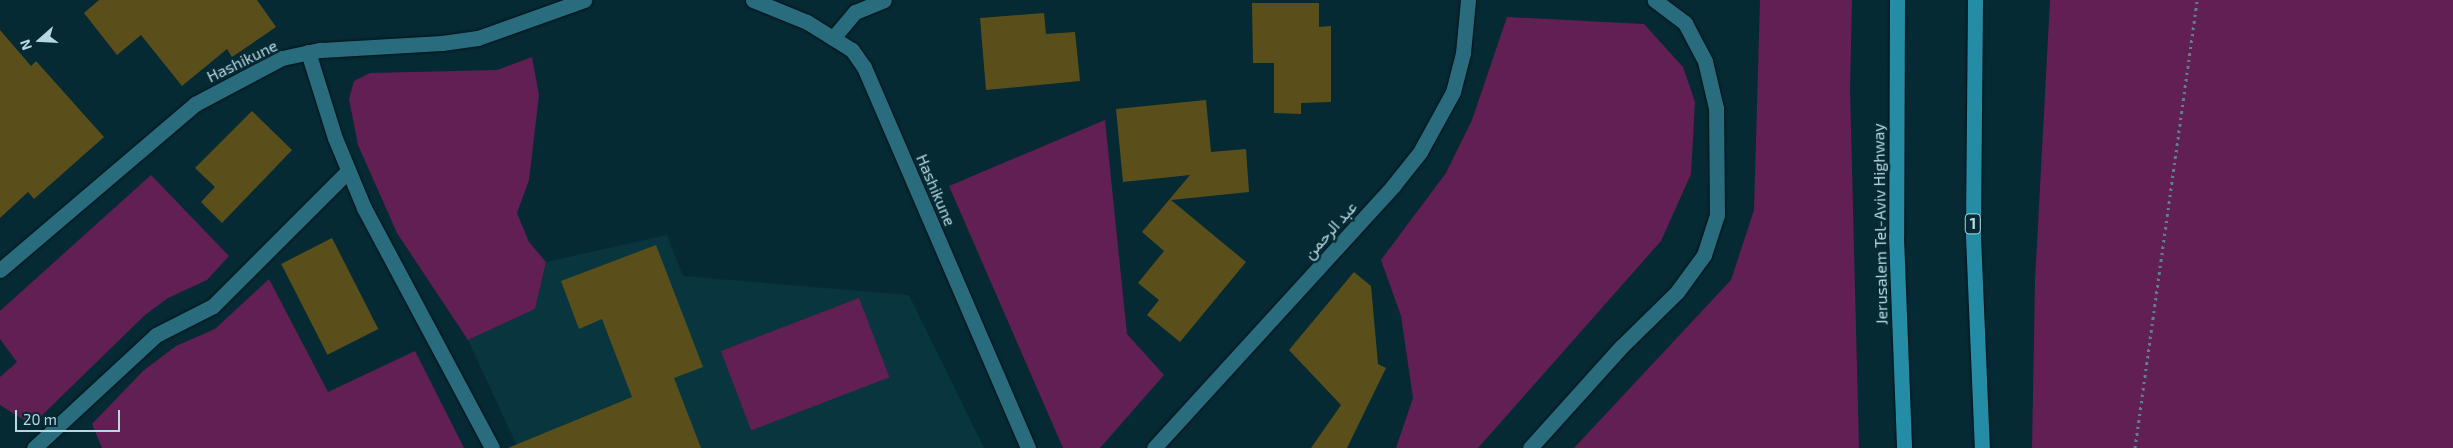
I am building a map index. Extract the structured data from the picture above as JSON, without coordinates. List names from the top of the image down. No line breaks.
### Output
{"streets":{"highway":["Jerusalem Tel-Aviv Highway","1"],"street":["Hashikune","عبد الرحمن"]},"scale_bar":"20 m","north":"left"}
